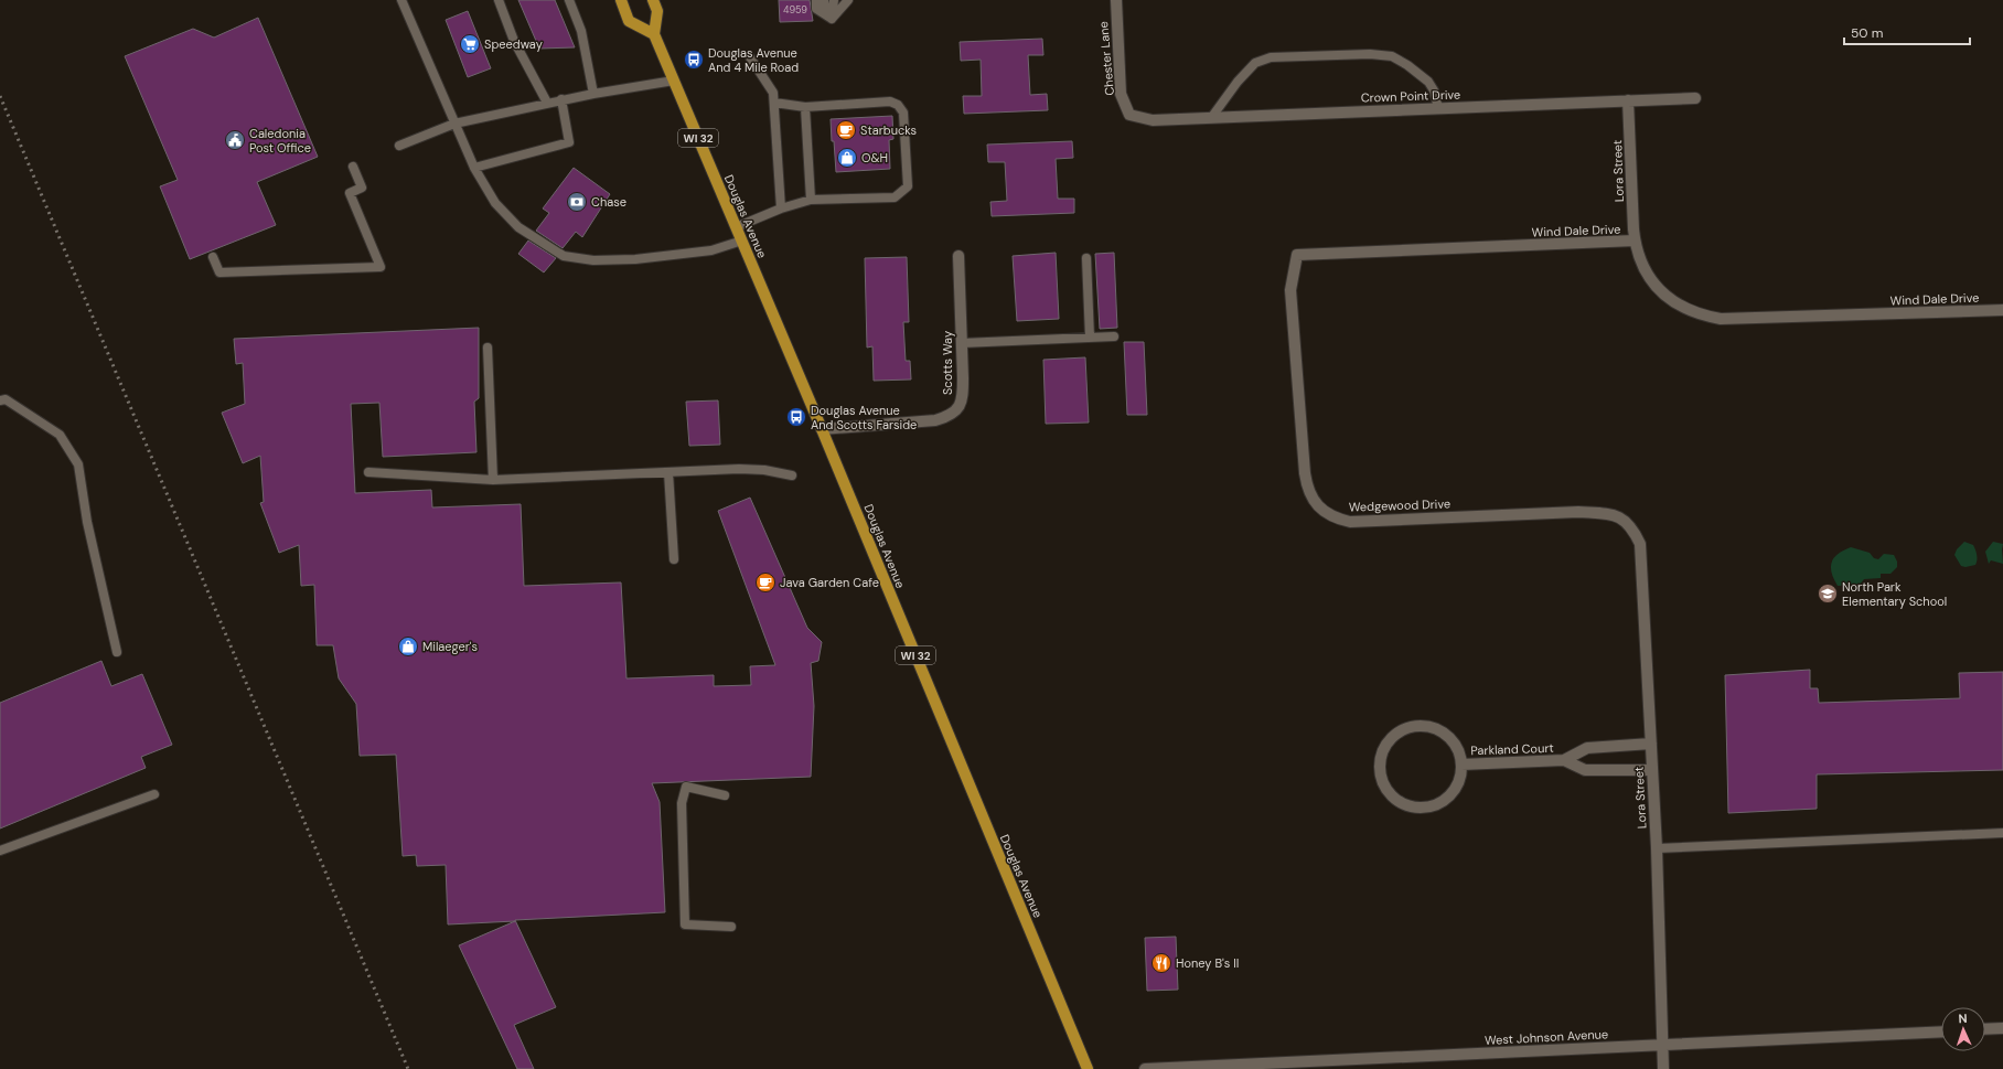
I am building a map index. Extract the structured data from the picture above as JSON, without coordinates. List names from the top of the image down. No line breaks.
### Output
{"streets":{"main road":["WI 32","Douglas Avenue"],"street":["Chester Lane","Crown Point Drive","Lora Street","Wind Dale Drive","Scotts Way","Wedgewood Drive","Parkland Court","West Johnson Avenue"]},"crossings":[["Chester Lane","Crown Point Drive"],["Crown Point Drive","Lora Street"],["Lora Street","Wind Dale Drive"],["Lora Street","Wedgewood Drive"],["Lora Street","Parkland Court"],["Lora Street","West Johnson Avenue"],["Douglas Avenue","Scotts Way"],["Wind Dale Drive","Wedgewood Drive"]],"places":{"supermarket":["Speedway"],"bus stop":["Douglas Avenue And 4 Mile Road","Douglas Avenue And Scotts Farside"],"cafe":["Starbucks","Java Garden Cafe"],"public building":["Caledonia Post Office"],"shop":["O&H","Milaeger's"],"bank":["Chase"],"school or university":["North Park Elementary School"],"restaurant":["Honey B's II"]},"house_numbers":["4959"],"scale_bar":"50 m","north":"top"}
